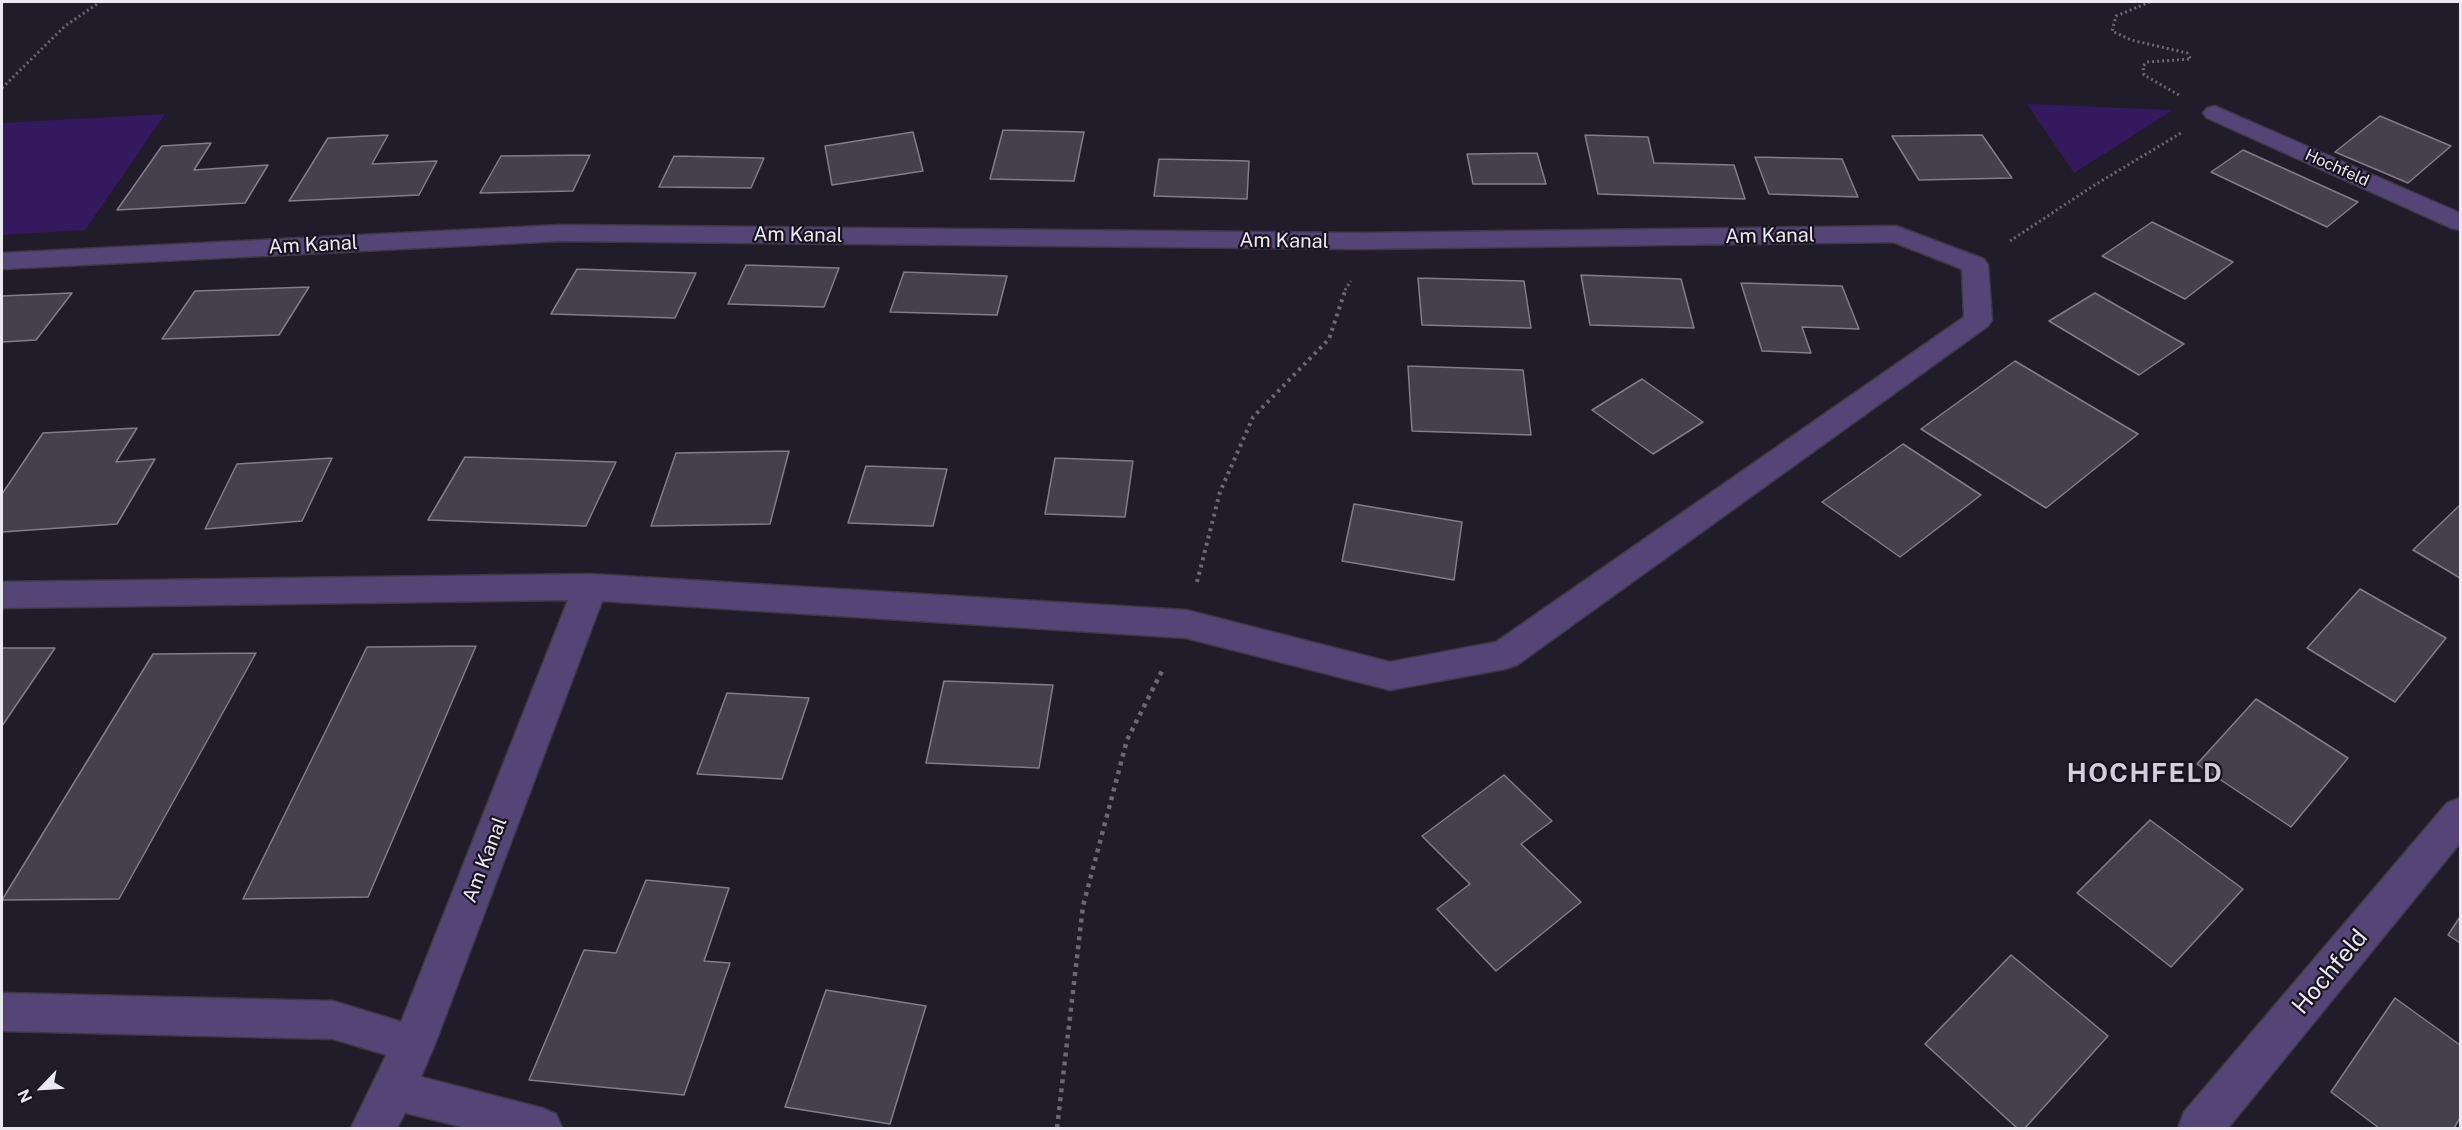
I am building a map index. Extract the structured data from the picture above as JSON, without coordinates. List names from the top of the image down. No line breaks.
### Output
{"streets":{"street":["Hochfeld","Am Kanal"]},"districts":["HOCHFELD"],"north":"bottom left"}
